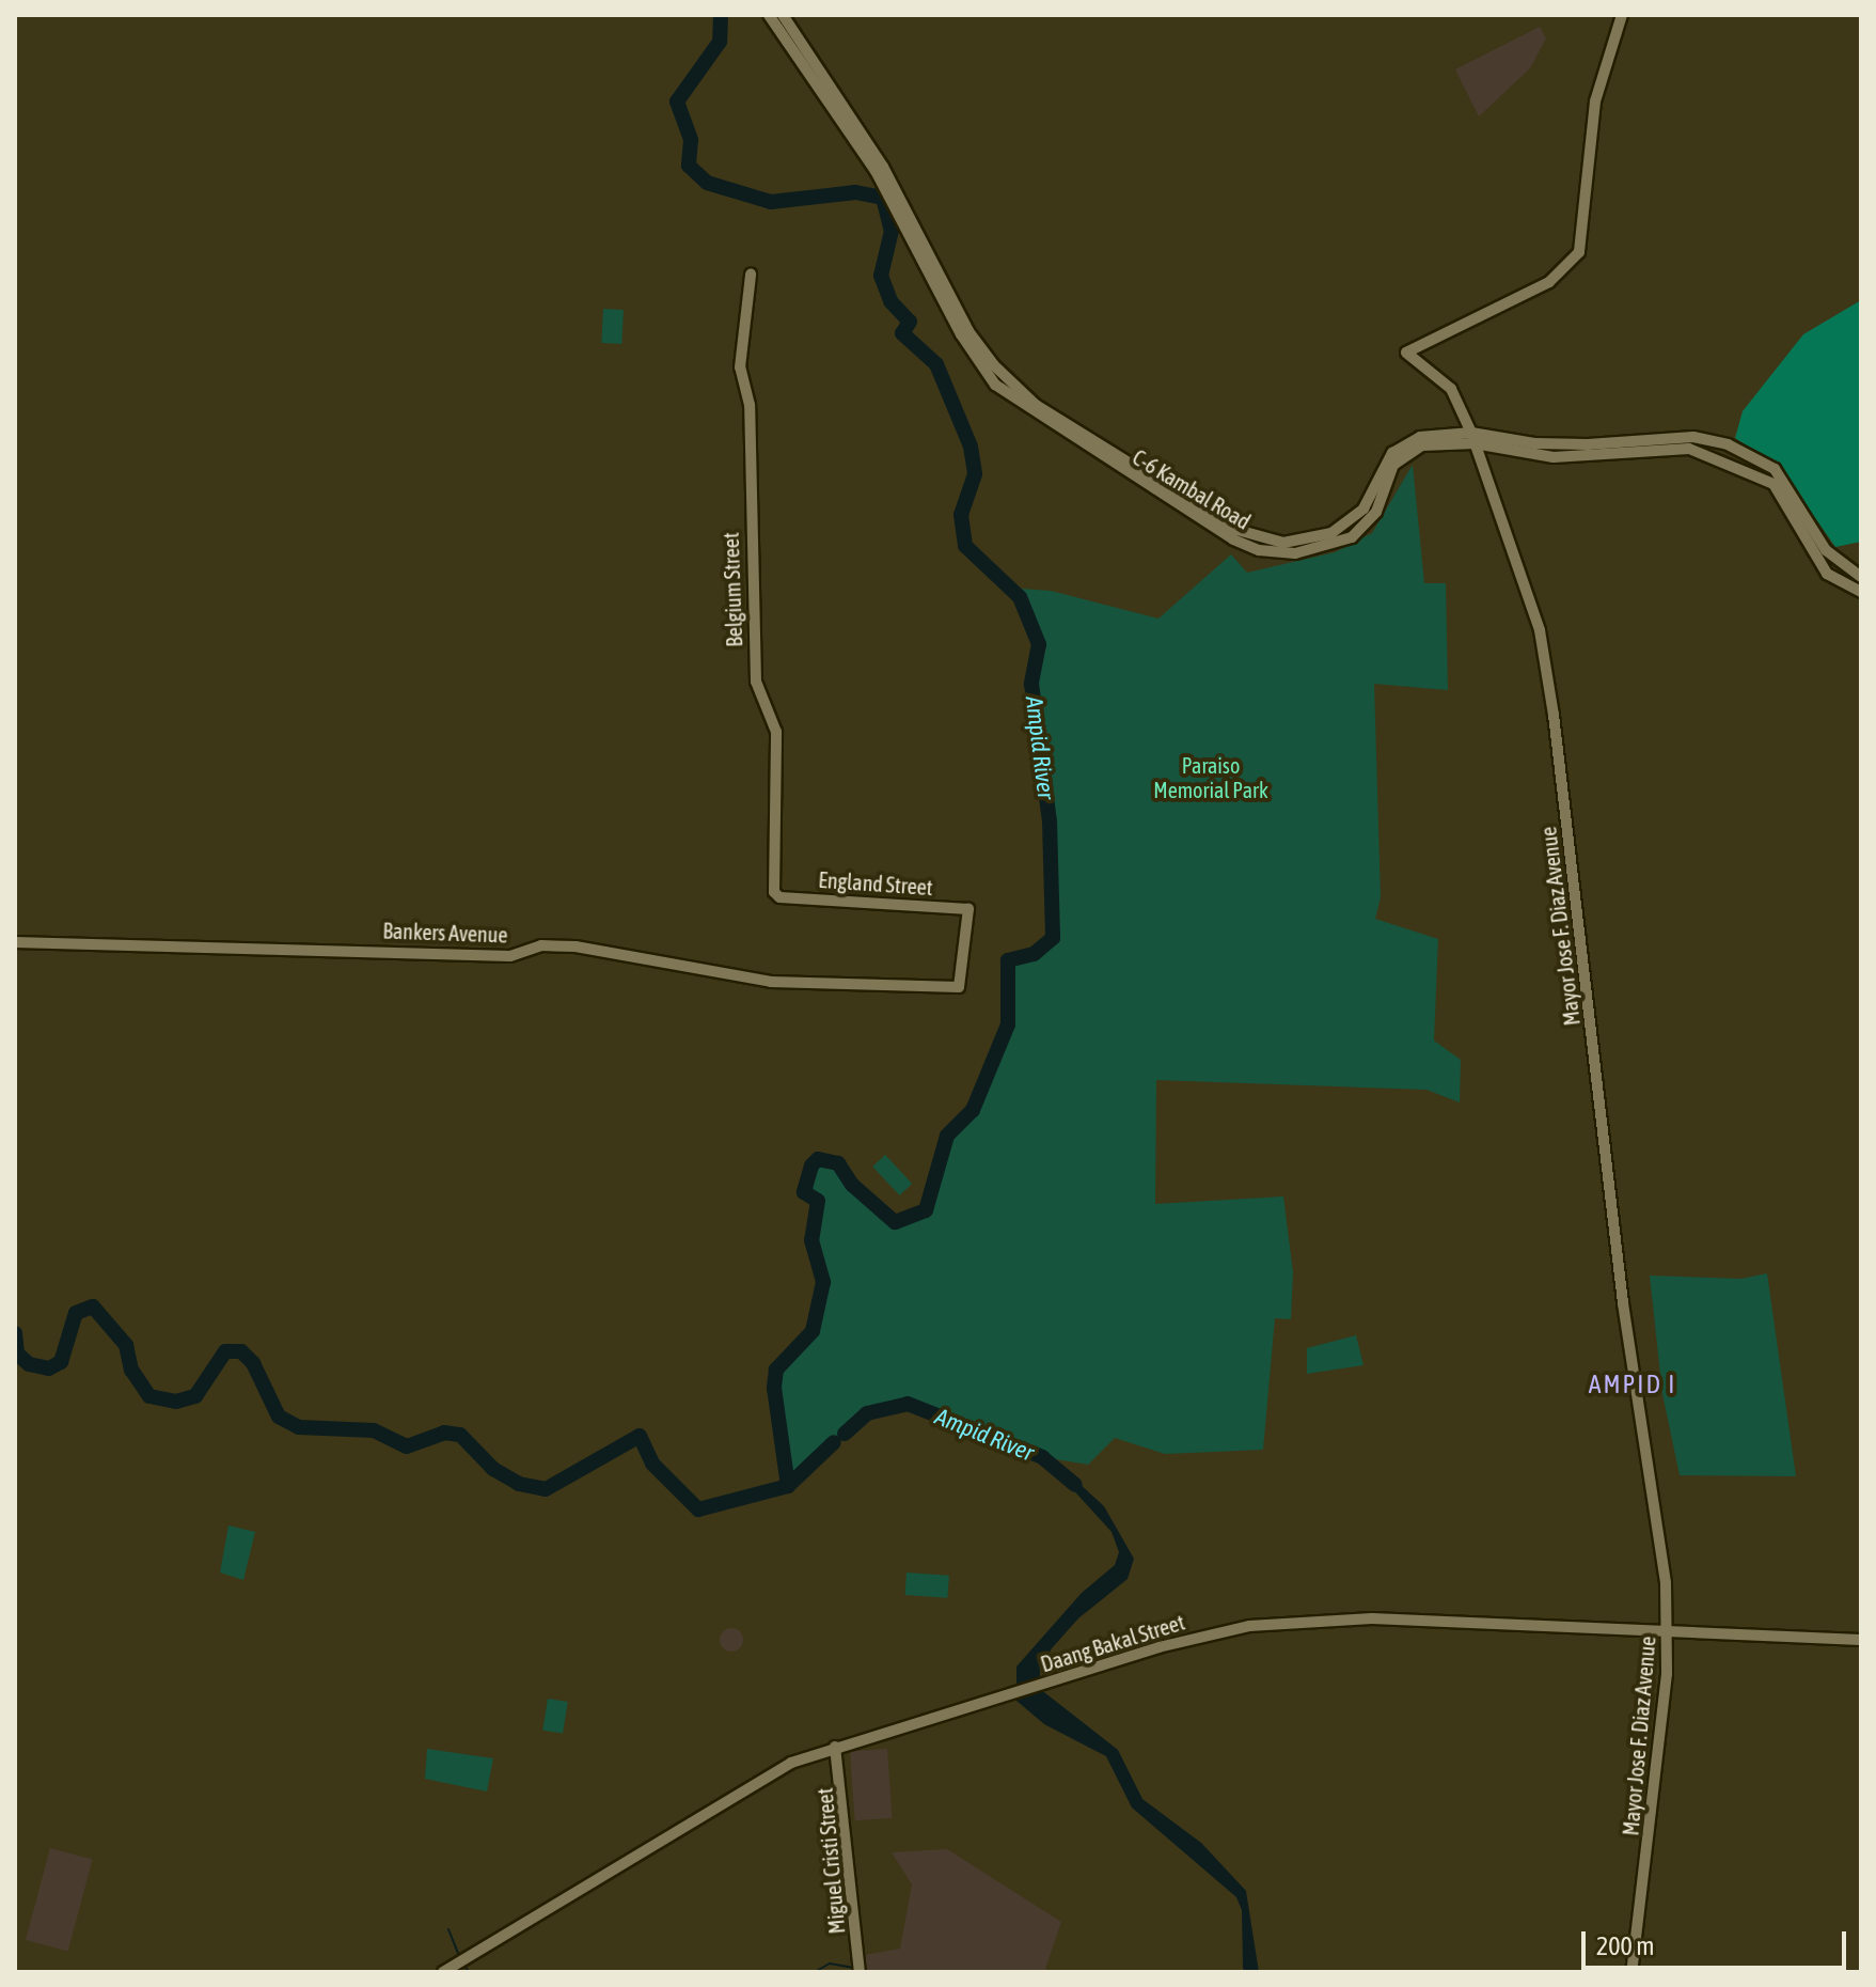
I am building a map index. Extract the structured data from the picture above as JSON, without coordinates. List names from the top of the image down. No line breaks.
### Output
{"streets":{"street":["C-6 Kambal Road","Belgium Street","England Street","Mayor Jose F. Diaz Avenue","Bankers Avenue","Daang Bakal Street","Miguel Cristi Street"]},"crossings":[["C-6 Kambal Road","Mayor Jose F. Diaz Avenue"],["Belgium Street","England Street"],["England Street","Bankers Avenue"],["Mayor Jose F. Diaz Avenue","Daang Bakal Street"],["Daang Bakal Street","Miguel Cristi Street"]],"districts":["AMPID I"],"water":["Ampid River"],"parks":["Paraiso Memorial Park"],"scale_bar":"200 m"}
